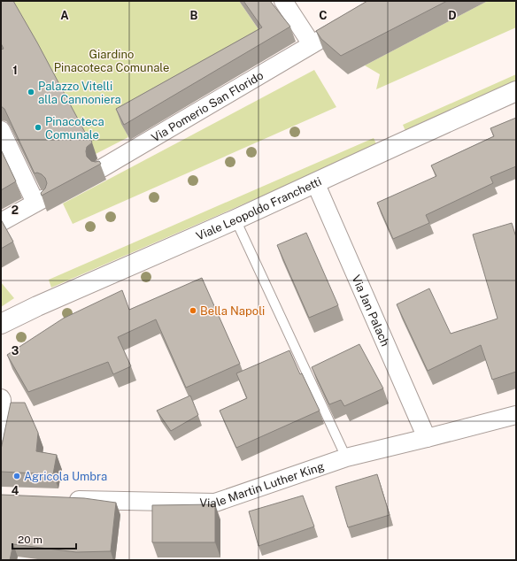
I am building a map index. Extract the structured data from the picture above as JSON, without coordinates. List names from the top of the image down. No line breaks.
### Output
{"streets":{"main road":["Viale Leopoldo Franchetti"],"street":["Via Pomerio San Florido","Via Jan Palach","Viale Martin Luther King"]},"crossings":[["Viale Leopoldo Franchetti","Via Jan Palach"],["Via Jan Palach","Viale Martin Luther King"]],"parks":["Giardino Pinacoteca Comunale"],"places":["Palazzo Vitelli alla Cannoniera","Pinacoteca Comunale","Bella Napoli","Agricola Umbra"],"scale_bar":"20 m","grid":{"columns":["A","B","C","D"],"rows":["1","2","3","4"]}}
